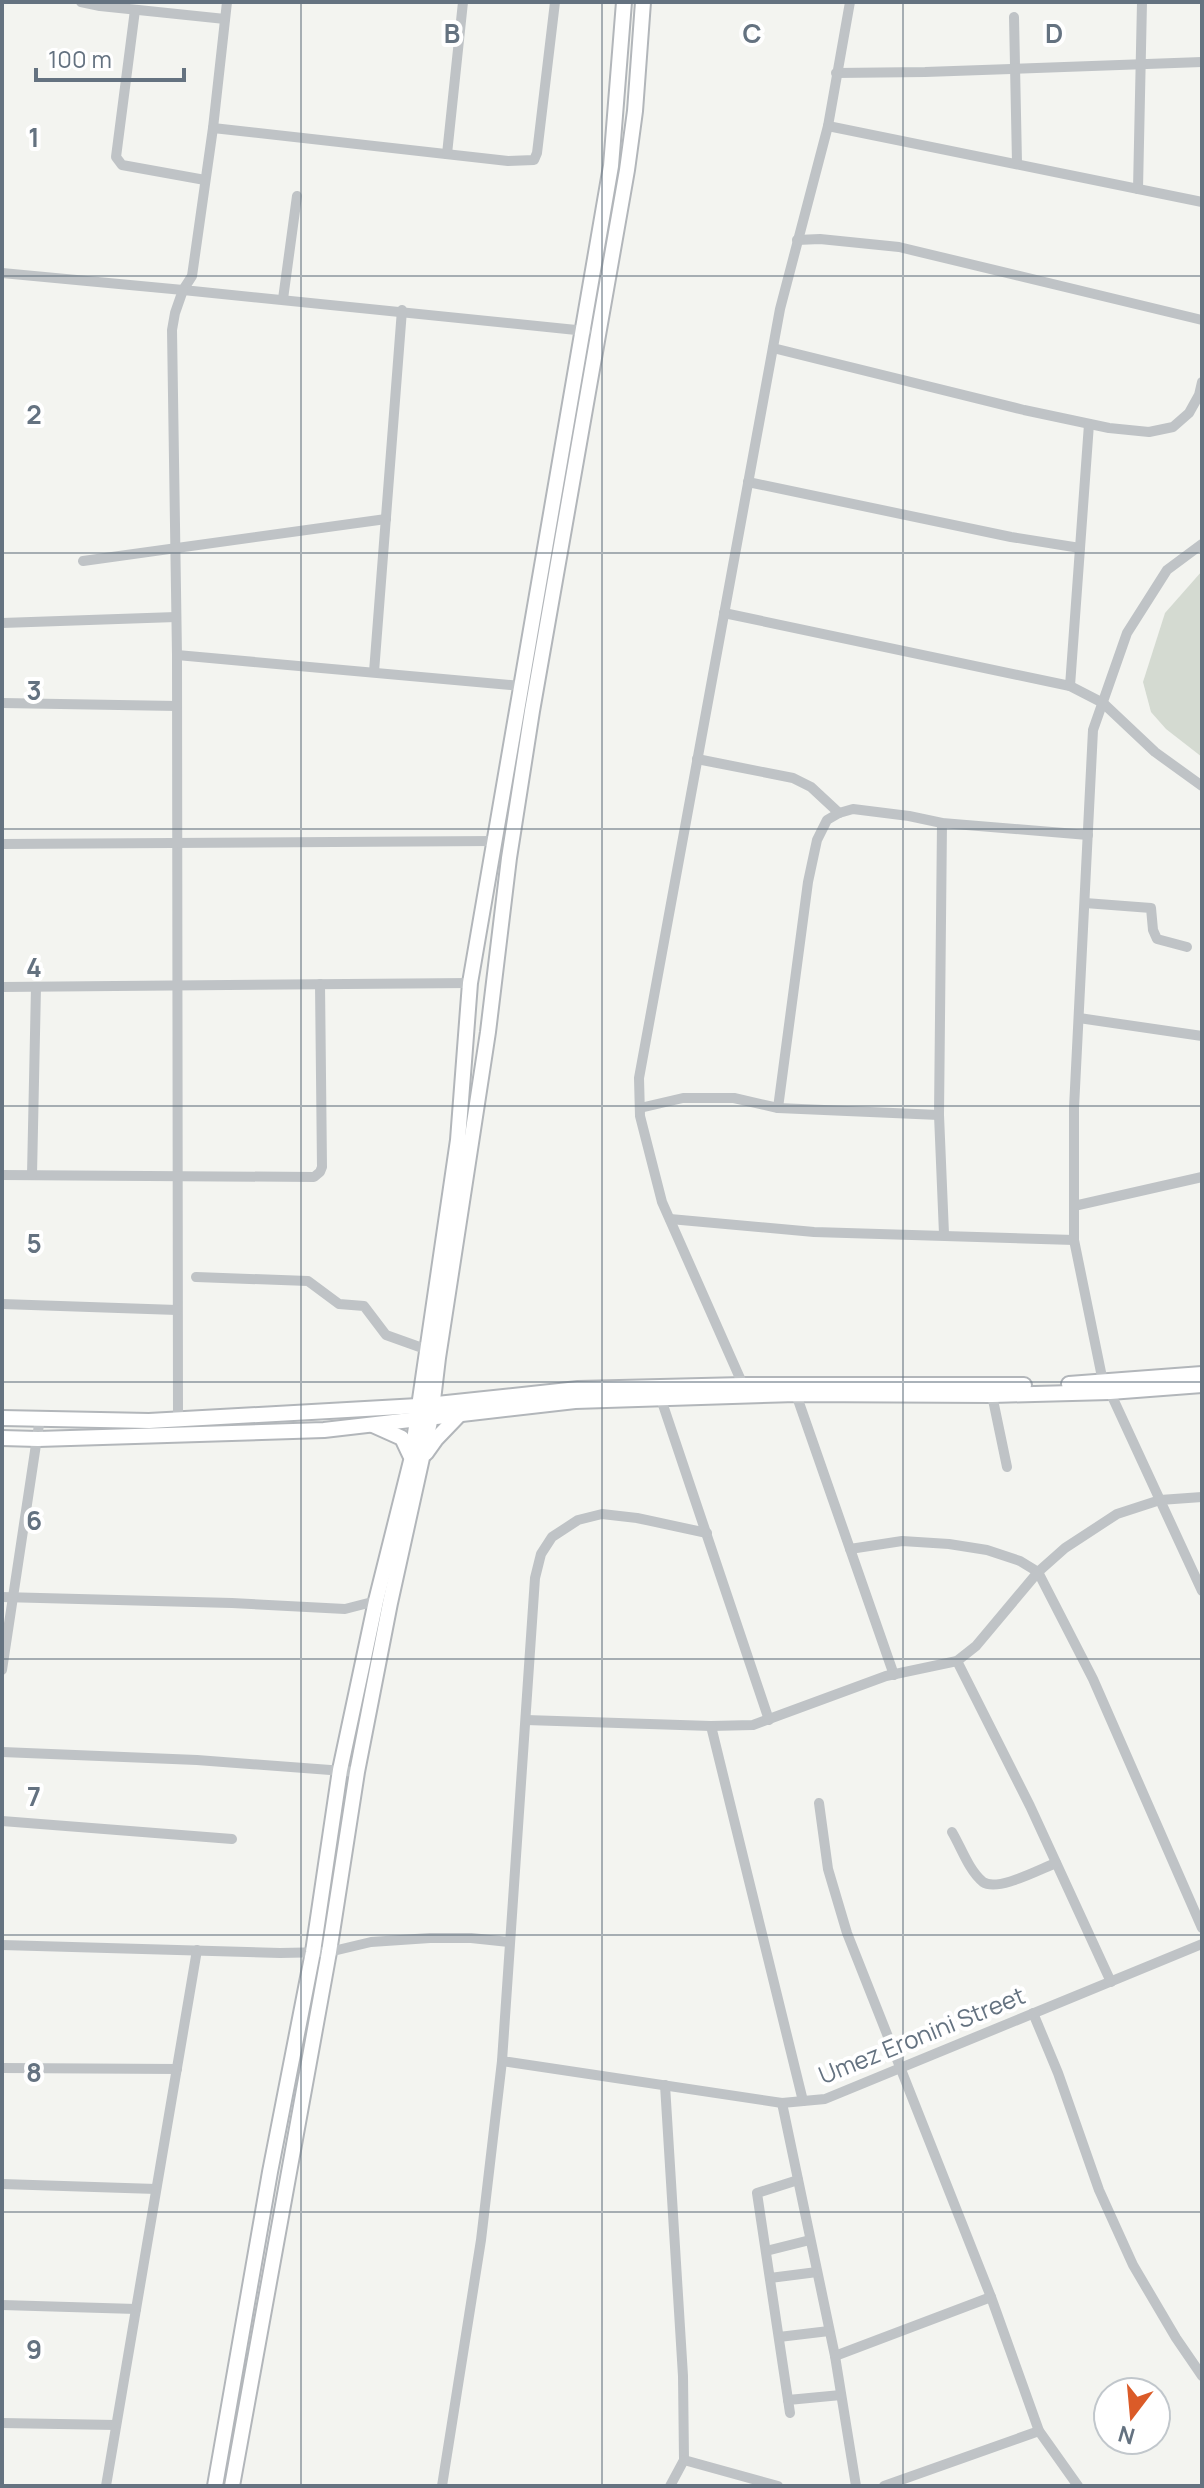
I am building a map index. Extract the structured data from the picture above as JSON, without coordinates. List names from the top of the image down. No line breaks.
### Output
{"streets":{"street":["Umez Eronini Street"]},"scale_bar":"100 m","north":"bottom","grid":{"columns":["B","C","D"],"rows":["1","2","3","4","5","6","7","8","9"]}}
